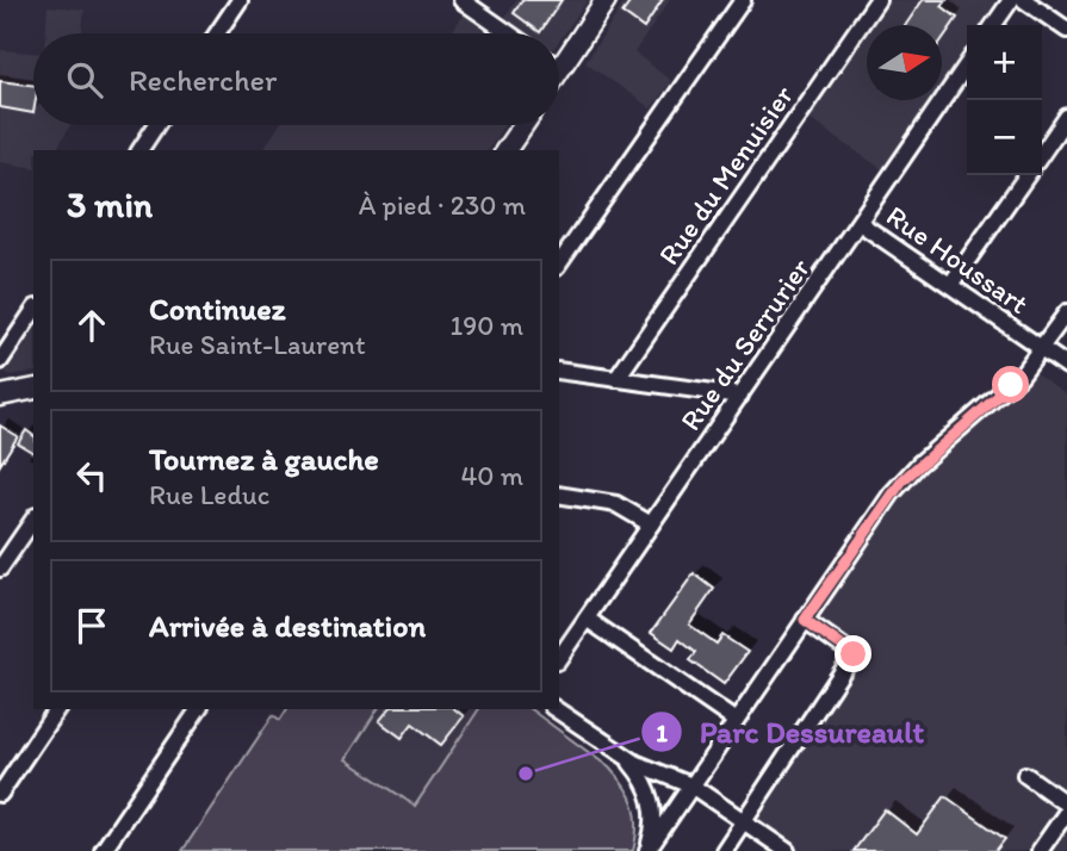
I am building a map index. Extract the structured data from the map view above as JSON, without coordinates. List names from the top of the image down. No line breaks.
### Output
{"streets":{"street":["Rue du Menuisier","Rue Houssart","Rue du Serrurier"]},"crossings":[["Rue Houssart","Rue du Serrurier"]],"places":["Parc Dessureault"],"north":"right","page":{"map_buttons":["+","−"],"search":"Rechercher","heading":["3 min","À pied · 230 m"],"list":[["Continuez","Rue Saint-Laurent","190 m"],["Tournez à gauche","Rue Leduc","40 m"],"Arrivée à destination"]}}
